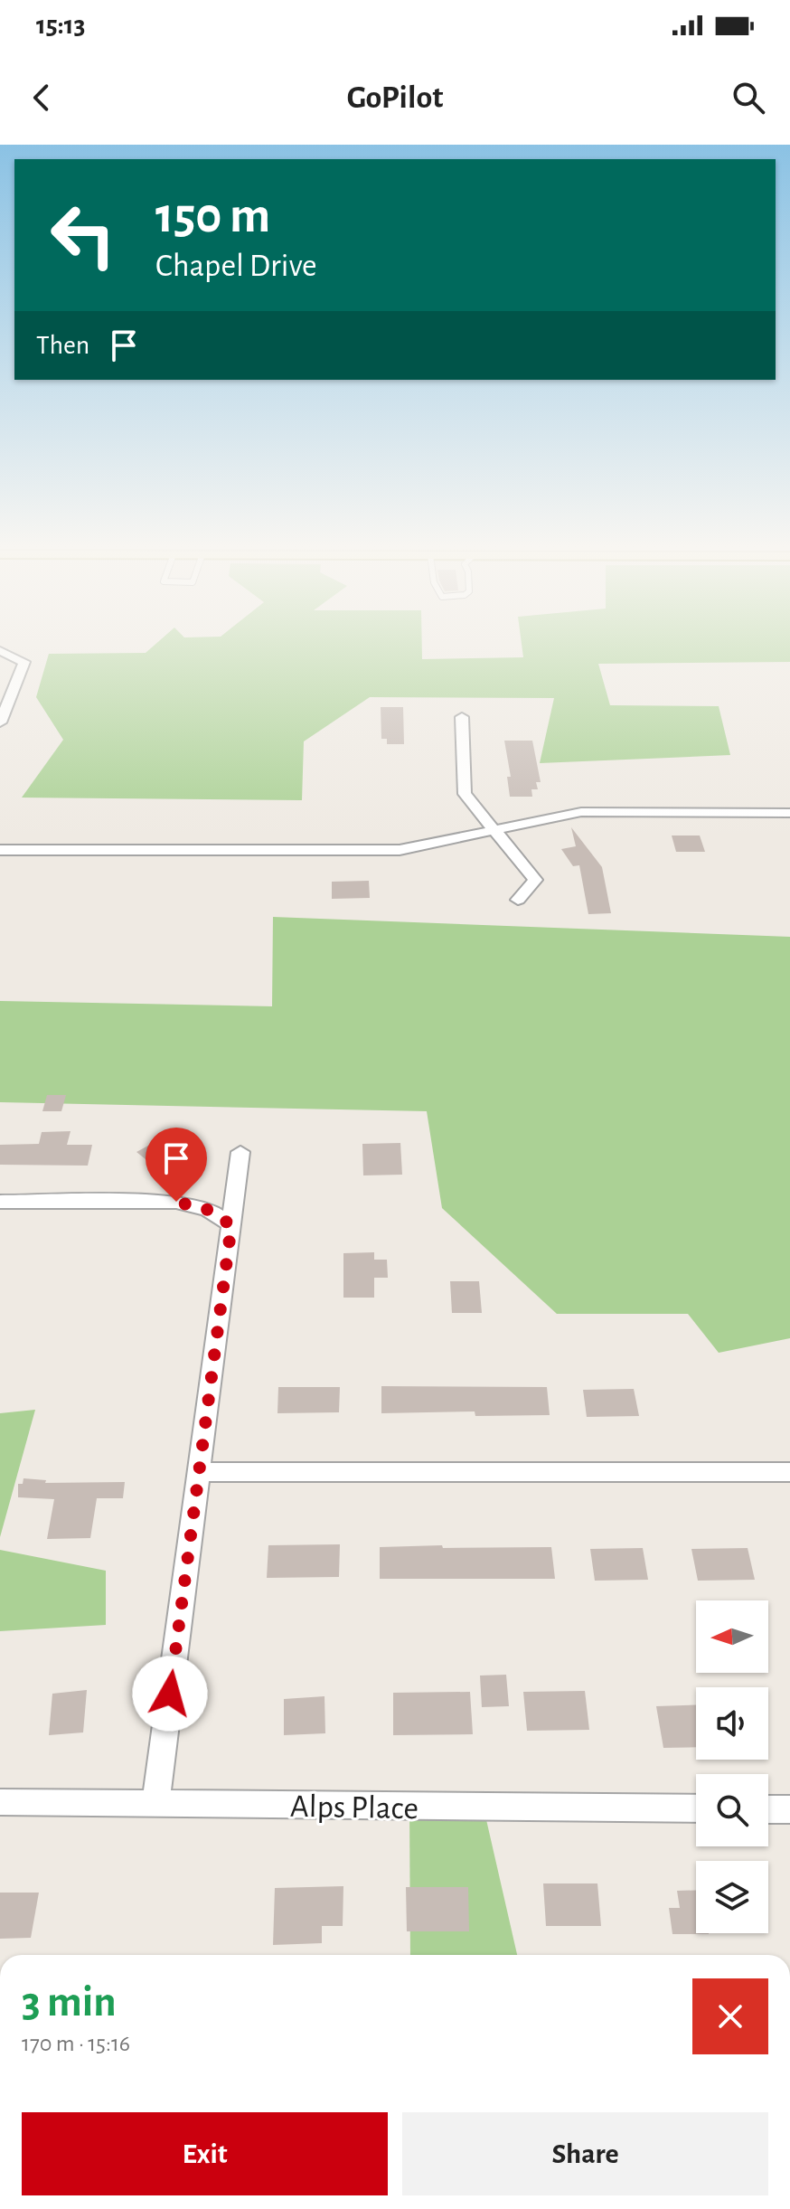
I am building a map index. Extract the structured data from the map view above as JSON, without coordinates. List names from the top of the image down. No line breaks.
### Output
{"streets":{"street":["Alps Place"]},"north":"left","page":{"status":"15:13","header":"GoPilot","turn":["150 m","Chapel Drive"],"then":"Then","heading":["3 min","170 m · 15:16"],"buttons":["Exit","Share"]}}
